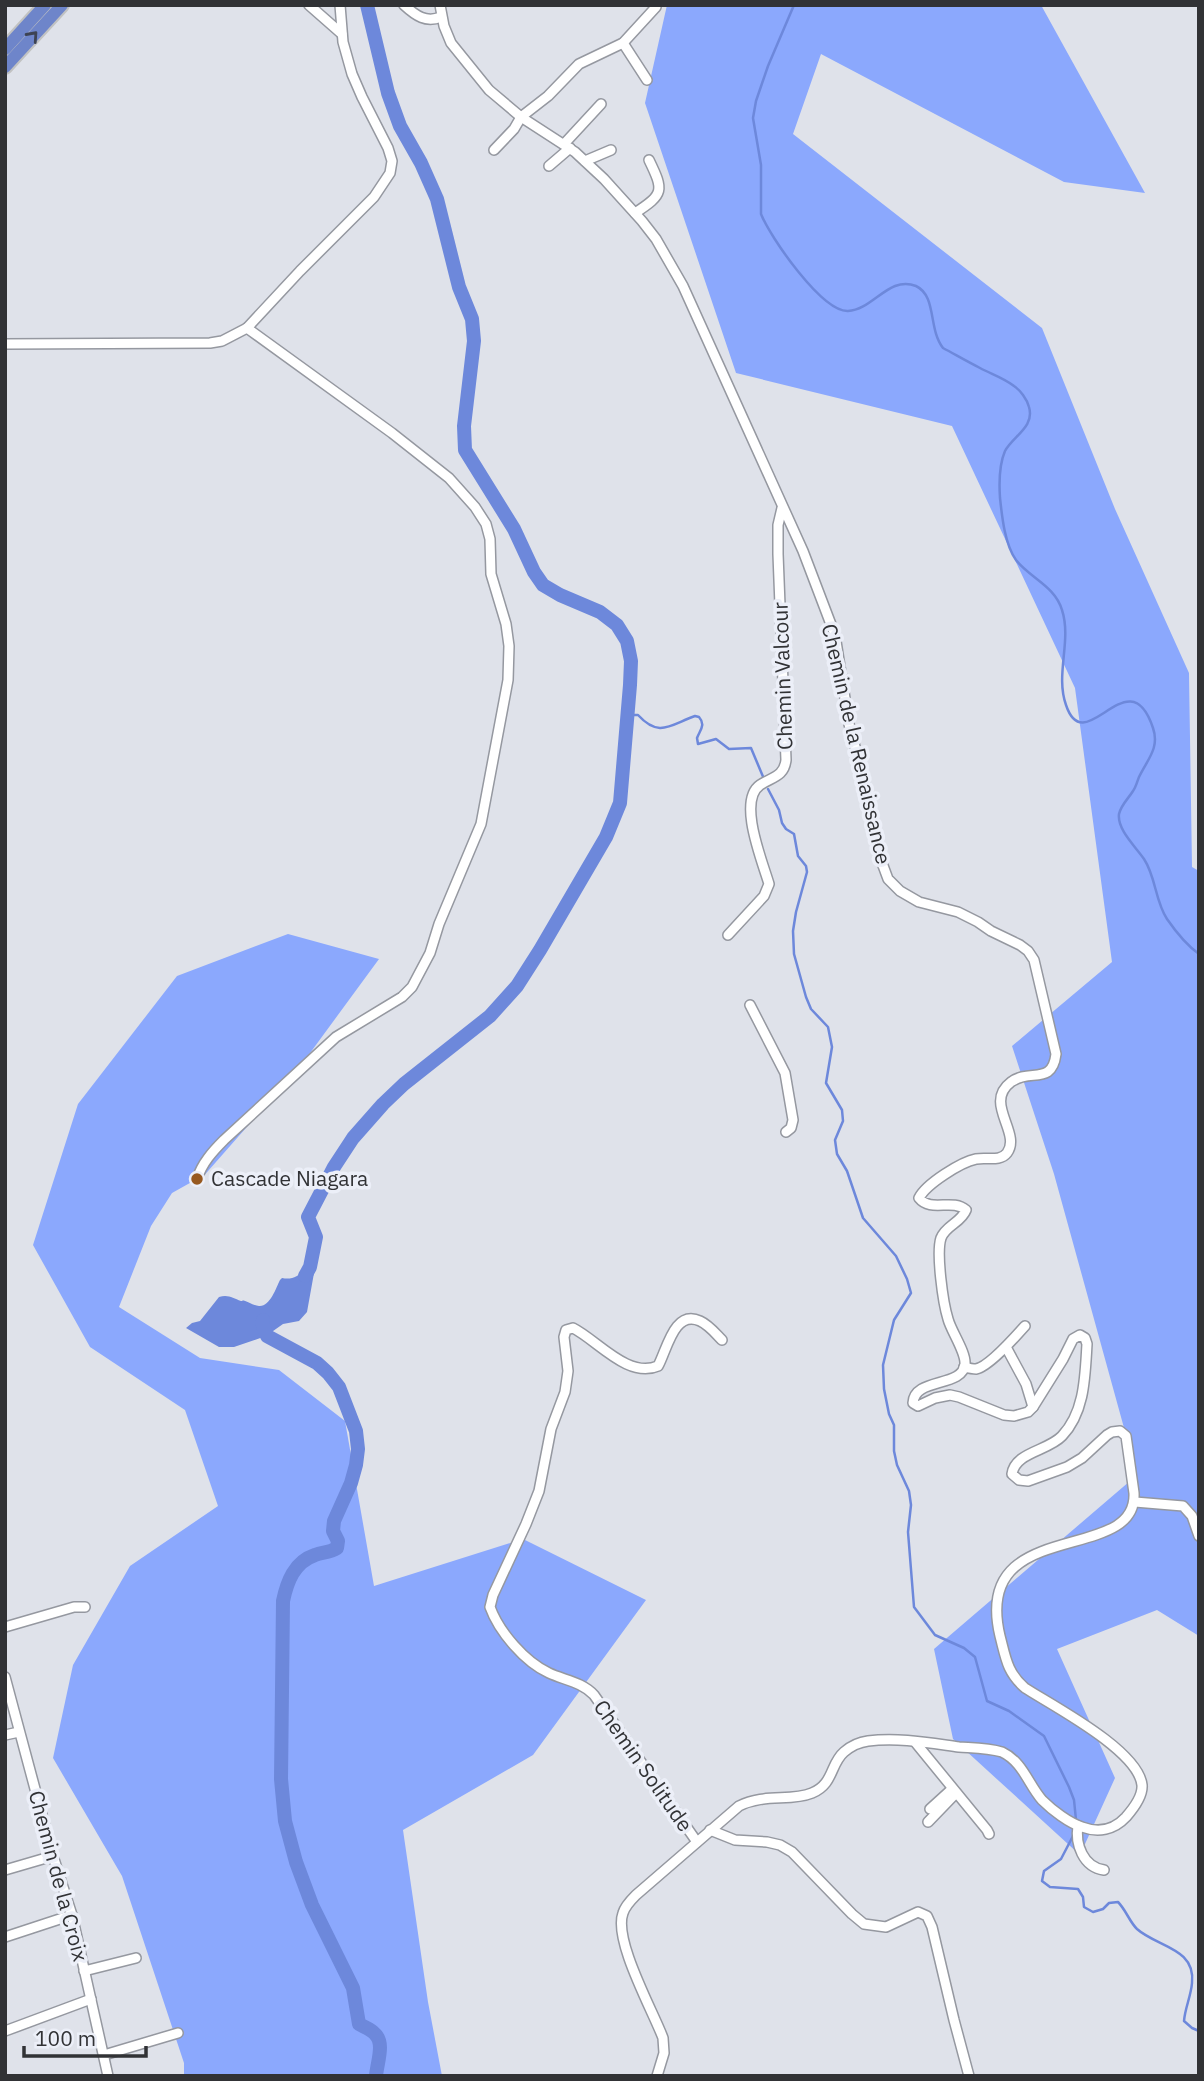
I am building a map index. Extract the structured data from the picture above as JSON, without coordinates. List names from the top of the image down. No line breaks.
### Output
{"streets":{"street":["Chemin Valcour","Chemin de la Renaissance","Chemin Solitude","Chemin de la Croix"]},"crossings":[["Chemin Valcour","Chemin de la Renaissance"]],"places":["Cascade Niagara"],"scale_bar":"100 m"}
